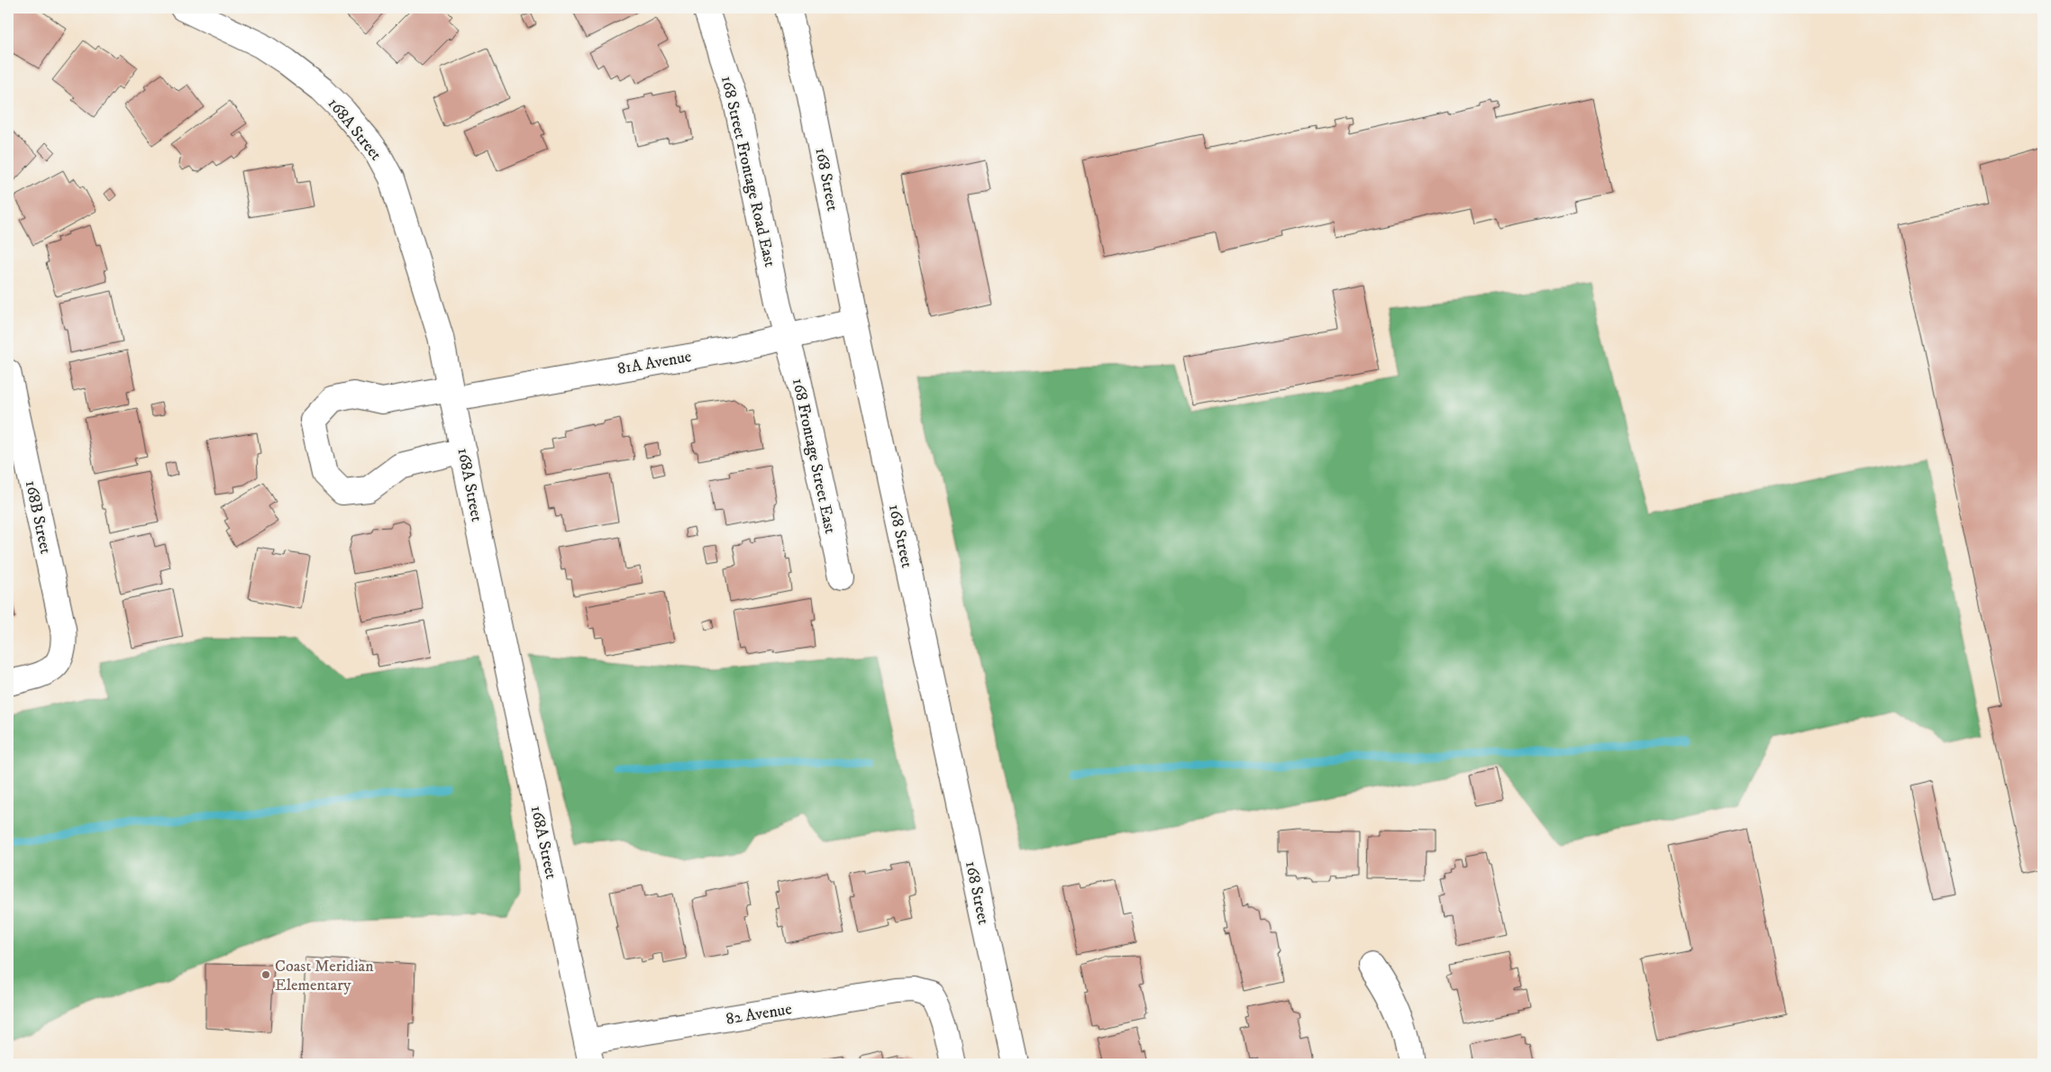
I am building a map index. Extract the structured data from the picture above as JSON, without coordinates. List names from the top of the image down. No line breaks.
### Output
{"streets":{"street":["168A Street","168 Street Frontage Road East","168 Street","81A Avenue","168 Frontage Street East","168B Street","82 Avenue"]},"crossings":[["168A Street","81A Avenue"],["168A Street","82 Avenue"],["168 Street Frontage Road East","81A Avenue"],["168 Street Frontage Road East","168 Frontage Street East"],["168 Street","81A Avenue"],["81A Avenue","168 Frontage Street East"]],"places":["Coast Meridian Elementary"]}
